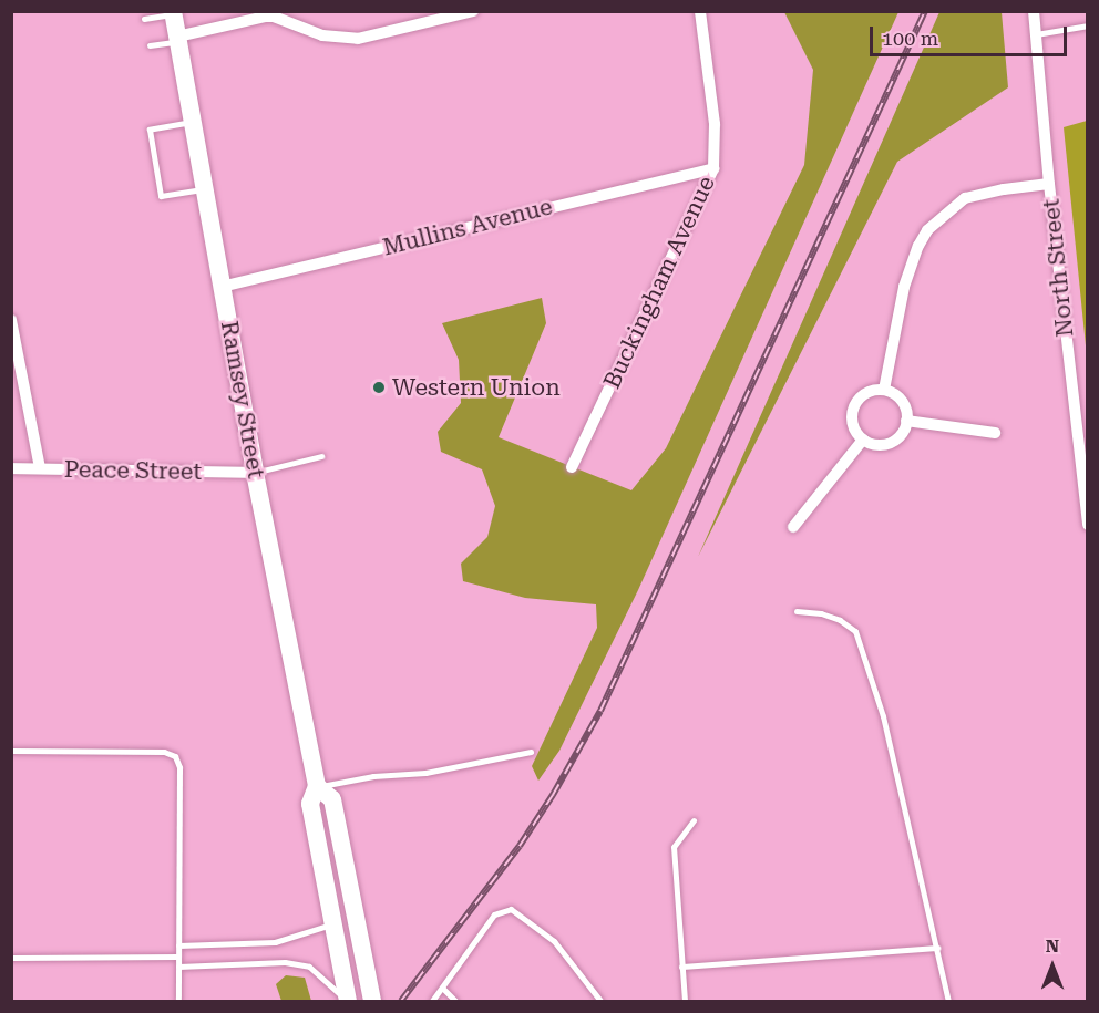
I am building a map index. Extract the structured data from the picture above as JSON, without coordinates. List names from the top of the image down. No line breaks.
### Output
{"streets":{"main road":["Ramsey Street"],"street":["Mullins Avenue","North Street","Buckingham Avenue","Peace Street"]},"crossings":[["Mullins Avenue","Buckingham Avenue"],["Mullins Avenue","Ramsey Street"],["Ramsey Street","Peace Street"]],"places":["Western Union"],"scale_bar":"100 m","north":"top"}
